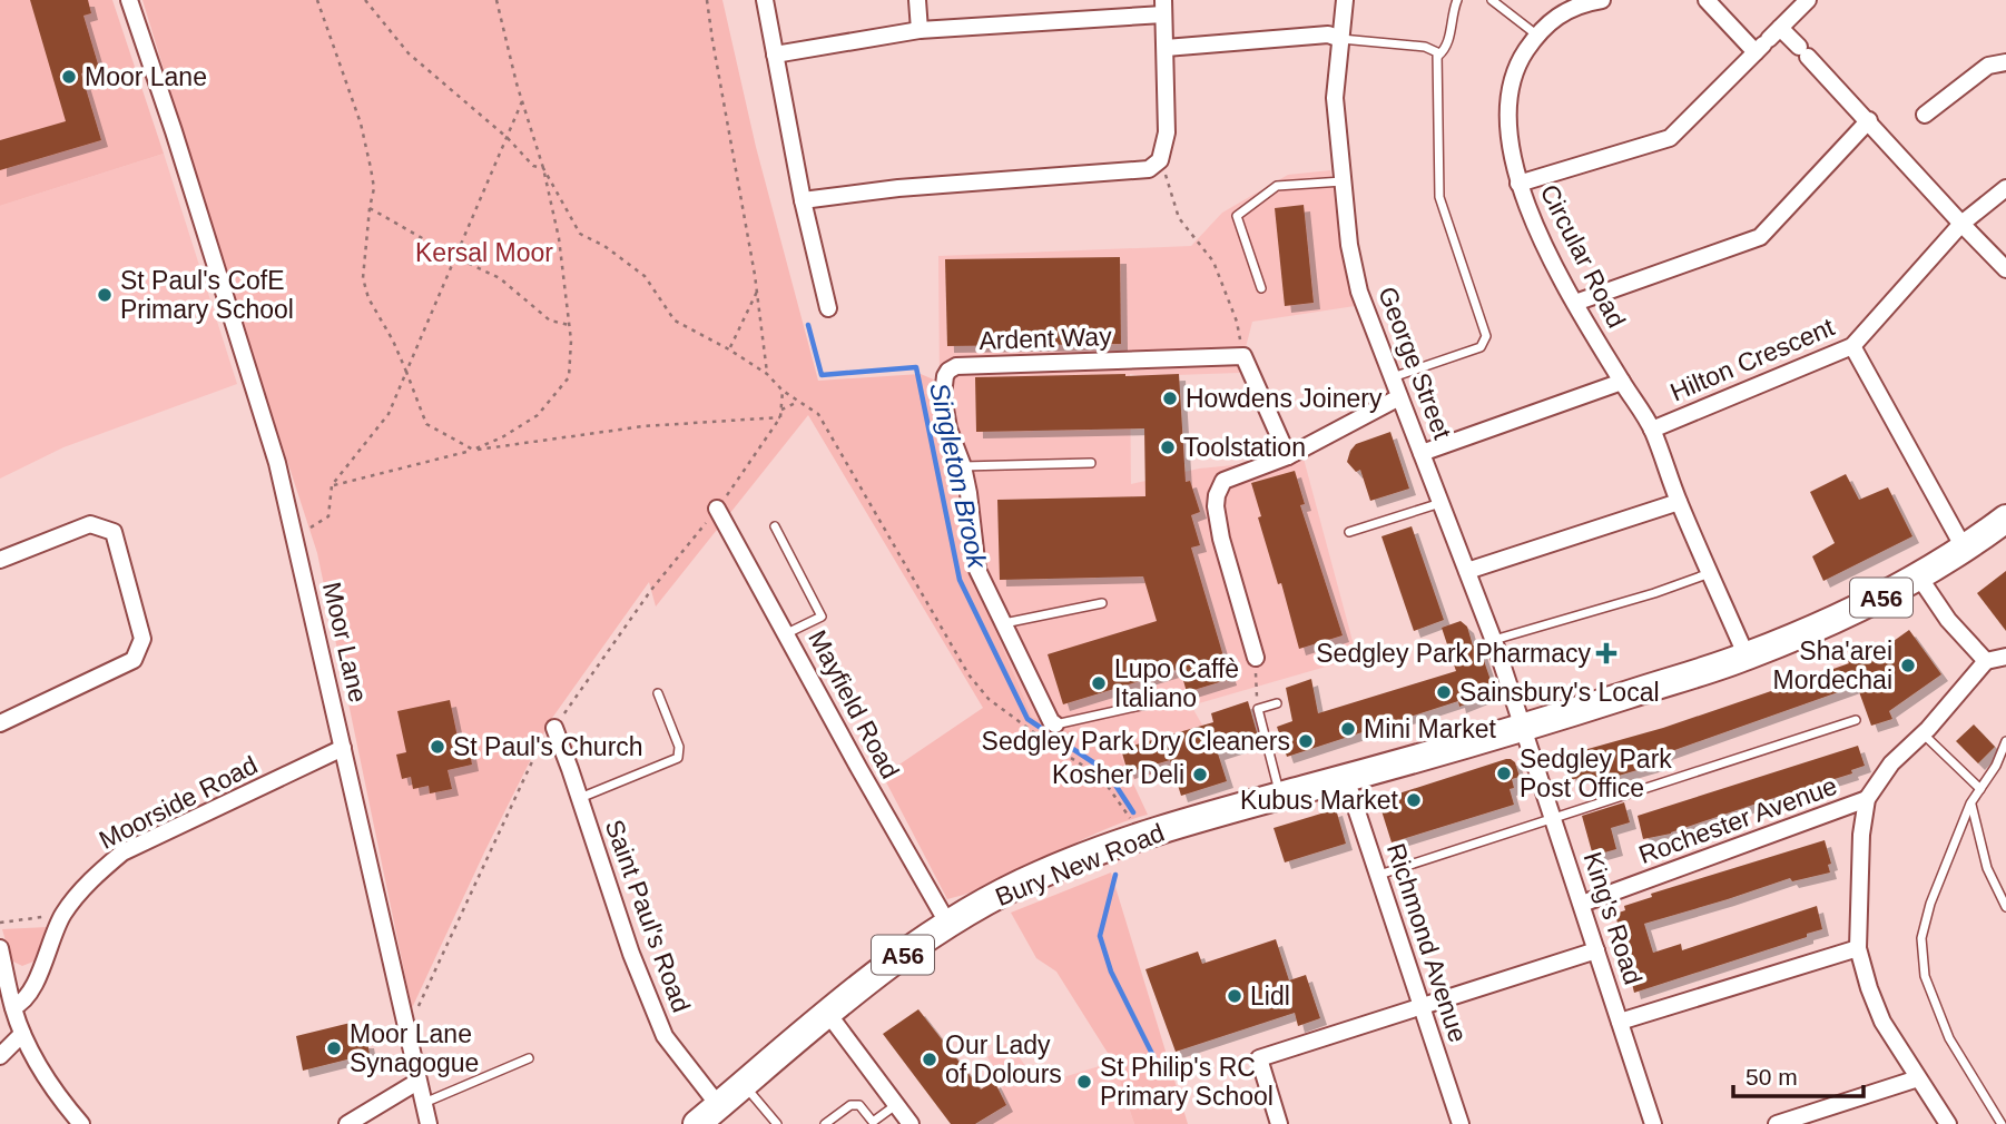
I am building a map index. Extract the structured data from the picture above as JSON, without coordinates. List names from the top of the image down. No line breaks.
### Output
{"streets":{"highway":["A56","Bury New Road"],"street":["Circular Road","Ardent Way","Hilton Crescent","George Street","Moor Lane","Mayfield Road","Moorside Road","Rochester Avenue","Saint Paul's Road","King's Road","Richmond Avenue"]},"crossings":[["Circular Road","Hilton Crescent"],["Circular Road","A56"],["Circular Road","Bury New Road"],["George Street","Bury New Road"],["George Street","King's Road"],["A56","Bury New Road"],["Moor Lane","Moorside Road"],["Mayfield Road","Bury New Road"],["Rochester Avenue","King's Road"],["Bury New Road","Saint Paul's Road"],["Bury New Road","King's Road"],["Bury New Road","Richmond Avenue"]],"water":["Singleton Brook"],"parks":["Kersal Moor"],"places":{"other":["Moor Lane","St Paul's CofE Primary School","Howdens Joinery","Toolstation","Sha'arei Mordechai","Lupo Caffè Italiano","Sainsbury's Local","Mini Market","Sedgley Park Dry Cleaners","St Paul's Church","Sedgley Park Post Office","Kosher Deli","Kubus Market","Lidl","Moor Lane Synagogue","Our Lady of Dolours","St Philip's RC Primary School"],"health":["Sedgley Park Pharmacy"]},"scale_bar":"50 m"}
